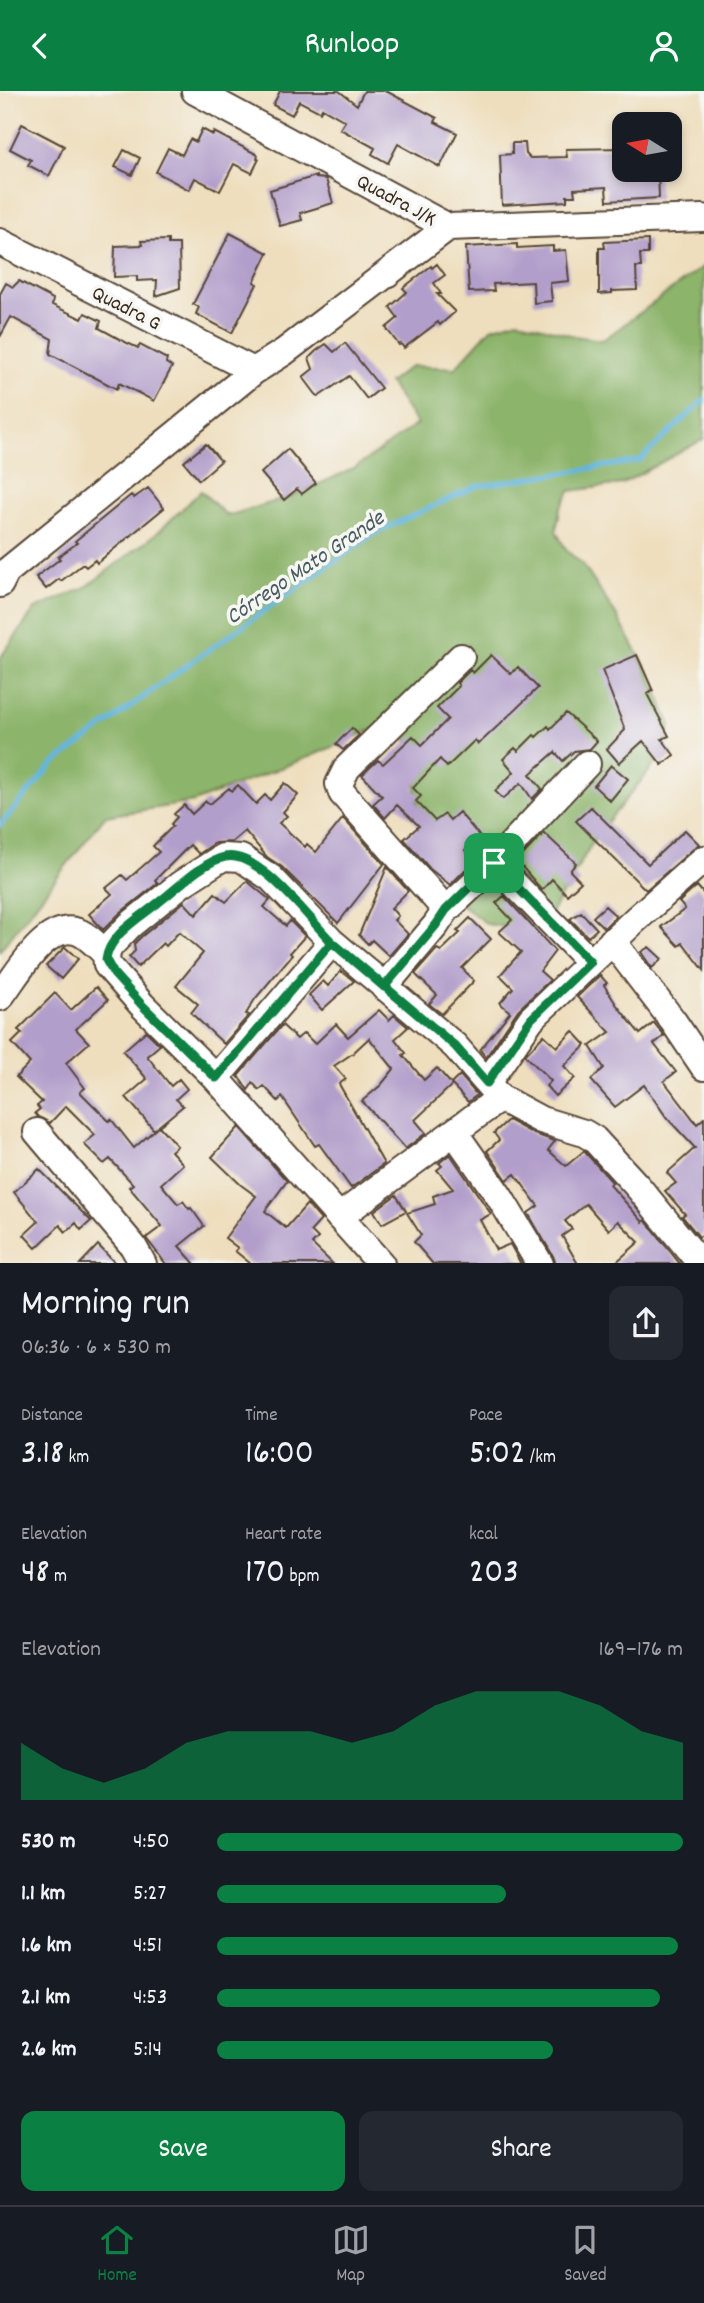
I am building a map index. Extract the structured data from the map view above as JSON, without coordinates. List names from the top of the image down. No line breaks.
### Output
{"streets":{"street":["Quadra J/K","Quadra G"]},"water":["Córrego Mato Grande"],"north":"left","page":{"header":"Runloop","heading":["Morning run","06:36 · 6 × 530 m"],"stats":[["Distance","3.18 km"],["Time","16:00"],["Pace","5:02 /km"],["Elevation","48 m"],["Heart rate","170 bpm"],["kcal","203"]],"chart":["Elevation","169–176 m"],"list":[{"name":"530 m","note":"4:50"},{"name":"1.1 km","note":"5:27"},{"name":"1.6 km","note":"4:51"},{"name":"2.1 km","note":"4:53"},{"name":"2.6 km","note":"5:14"}],"buttons":["Save","Share"],"tabs":["Home","Map","Saved"]}}
